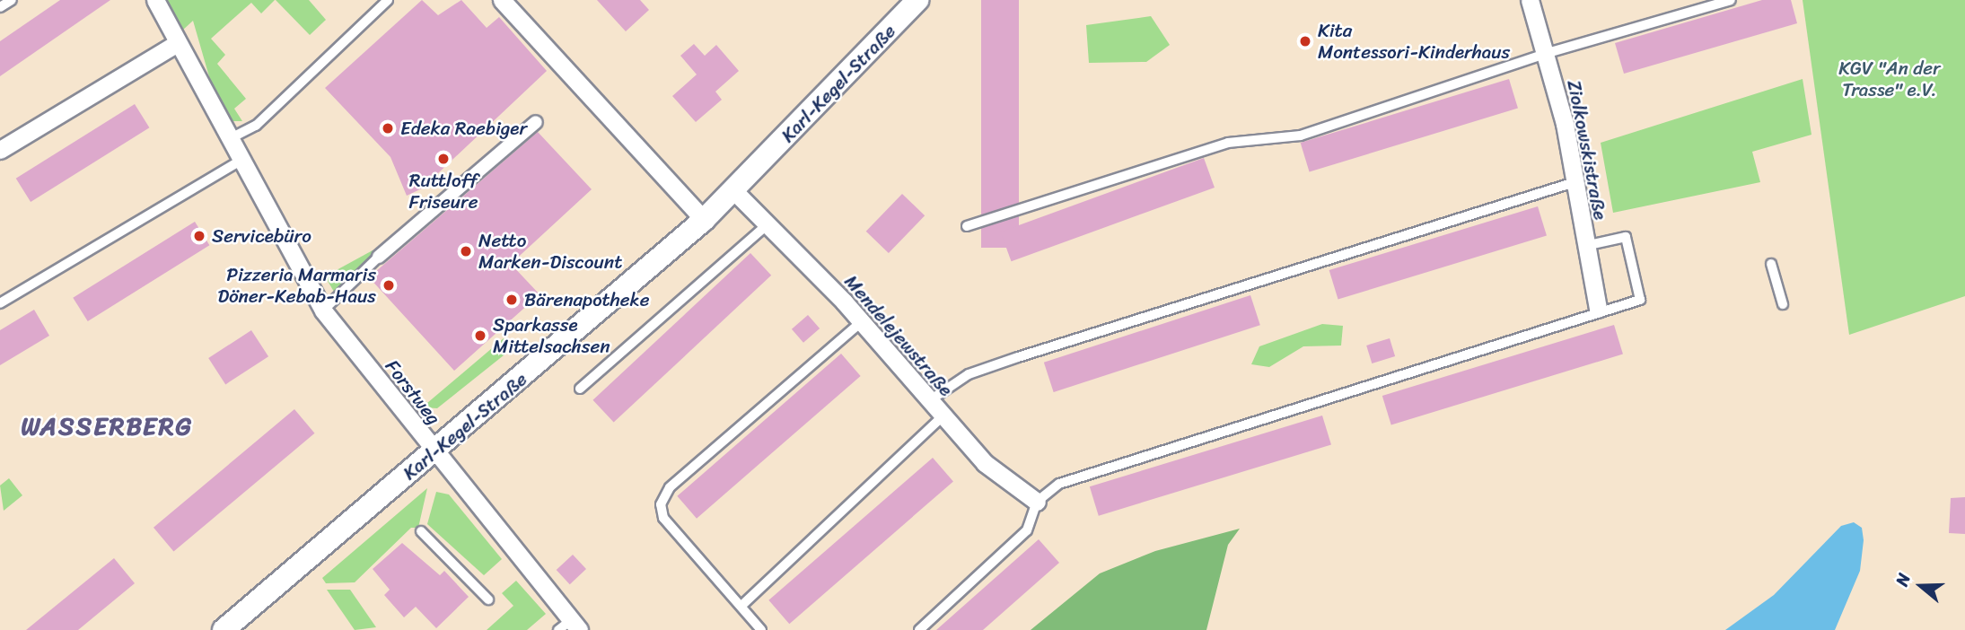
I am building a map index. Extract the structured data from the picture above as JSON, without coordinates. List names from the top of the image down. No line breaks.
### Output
{"streets":{"street":["Karl-Kegel-Straße","Ziolkowskistraße","Mendelejewstraße","Forstweg"]},"crossings":[["Karl-Kegel-Straße","Mendelejewstraße"],["Karl-Kegel-Straße","Forstweg"]],"districts":["WASSERBERG"],"parks":["KGV \"An der Trasse\" e.V."],"places":["Kita Montessori-Kinderhaus","Edeka Raebiger","Ruttloff Friseure","Servicebüro","Netto Marken-Discount","Pizzeria Marmaris Döner-Kebab-Haus","Bärenapotheke","Sparkasse Mittelsachsen"],"north":"left"}
